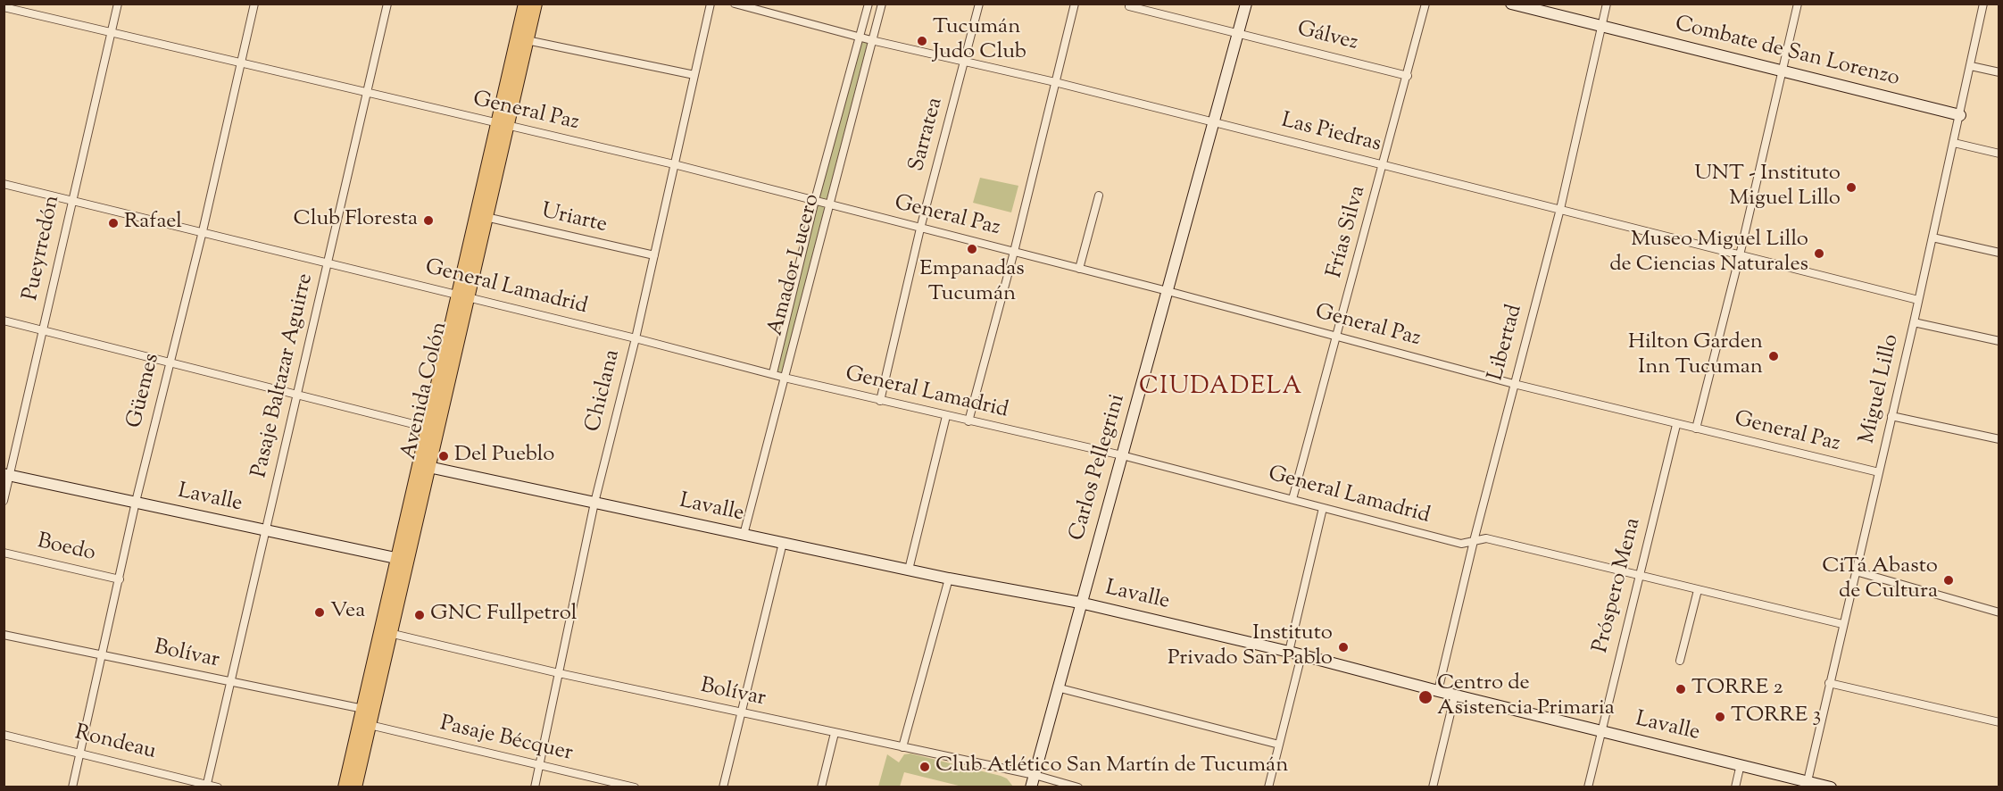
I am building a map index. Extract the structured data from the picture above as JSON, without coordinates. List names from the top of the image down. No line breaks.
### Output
{"streets":{"main road":["Avenida Colón"],"street":["Gálvez","Combate de San Lorenzo","General Paz","Las Piedras","Sarratea","Uriarte","Frías Silva","Pueyrredón","Amador Lucero","General Lamadrid","Libertad","Pasaje Baltazar Aguirre","Miguel Lillo","Güemes","Chiclana","Carlos Pellegrini","Lavalle","Boedo","Próspero Mena","Bolívar","Pasaje Bécquer","Rondeau"]},"crossings":[["Gálvez","Frías Silva"],["Gálvez","Carlos Pellegrini"],["Combate de San Lorenzo","Libertad"],["Combate de San Lorenzo","Miguel Lillo"],["General Paz","Sarratea"],["General Paz","Frías Silva"],["General Paz","Pueyrredón"],["General Paz","Amador Lucero"],["General Paz","Libertad"],["General Paz","Pasaje Baltazar Aguirre"],["General Paz","Miguel Lillo"],["General Paz","Güemes"],["General Paz","Avenida Colón"],["General Paz","Chiclana"],["General Paz","Carlos Pellegrini"],["General Paz","Próspero Mena"],["Las Piedras","Sarratea"],["Las Piedras","Frías Silva"],["Las Piedras","Amador Lucero"],["Las Piedras","Libertad"],["Las Piedras","Miguel Lillo"],["Las Piedras","Carlos Pellegrini"],["Sarratea","General Lamadrid"],["Uriarte","Avenida Colón"],["Uriarte","Chiclana"],["Frías Silva","General Lamadrid"],["Pueyrredón","General Lamadrid"],["Pueyrredón","Lavalle"],["Amador Lucero","General Lamadrid"],["Amador Lucero","Lavalle"],["General Lamadrid","Libertad"],["General Lamadrid","Pasaje Baltazar Aguirre"],["General Lamadrid","Miguel Lillo"],["General Lamadrid","Güemes"],["General Lamadrid","Avenida Colón"],["General Lamadrid","Chiclana"],["General Lamadrid","Carlos Pellegrini"],["General Lamadrid","Próspero Mena"],["Libertad","Lavalle"],["Pasaje Baltazar Aguirre","Lavalle"],["Pasaje Baltazar Aguirre","Bolívar"],["Pasaje Baltazar Aguirre","Rondeau"],["Miguel Lillo","Lavalle"],["Güemes","Lavalle"],["Güemes","Boedo"],["Güemes","Bolívar"],["Güemes","Rondeau"],["Avenida Colón","Lavalle"],["Avenida Colón","Bolívar"],["Avenida Colón","Pasaje Bécquer"],["Chiclana","Lavalle"],["Chiclana","Bolívar"],["Chiclana","Pasaje Bécquer"],["Carlos Pellegrini","Lavalle"],["Carlos Pellegrini","Bolívar"],["Lavalle","Próspero Mena"]],"districts":["CIUDADELA"],"places":["Tucumán Judo Club","UNT - Instituto Miguel Lillo","Club Floresta","Rafael","Empanadas Tucumán","Museo Miguel Lillo de Ciencias Naturales","Hilton Garden Inn Tucuman","Del Pueblo","CiTá Abasto de Cultura","Vea","GNC Fullpetrol","Instituto Privado San Pablo","TORRE 2","Centro de Asistencia Primaria","TORRE 3","Club Atlético San Martín de Tucumán"]}
